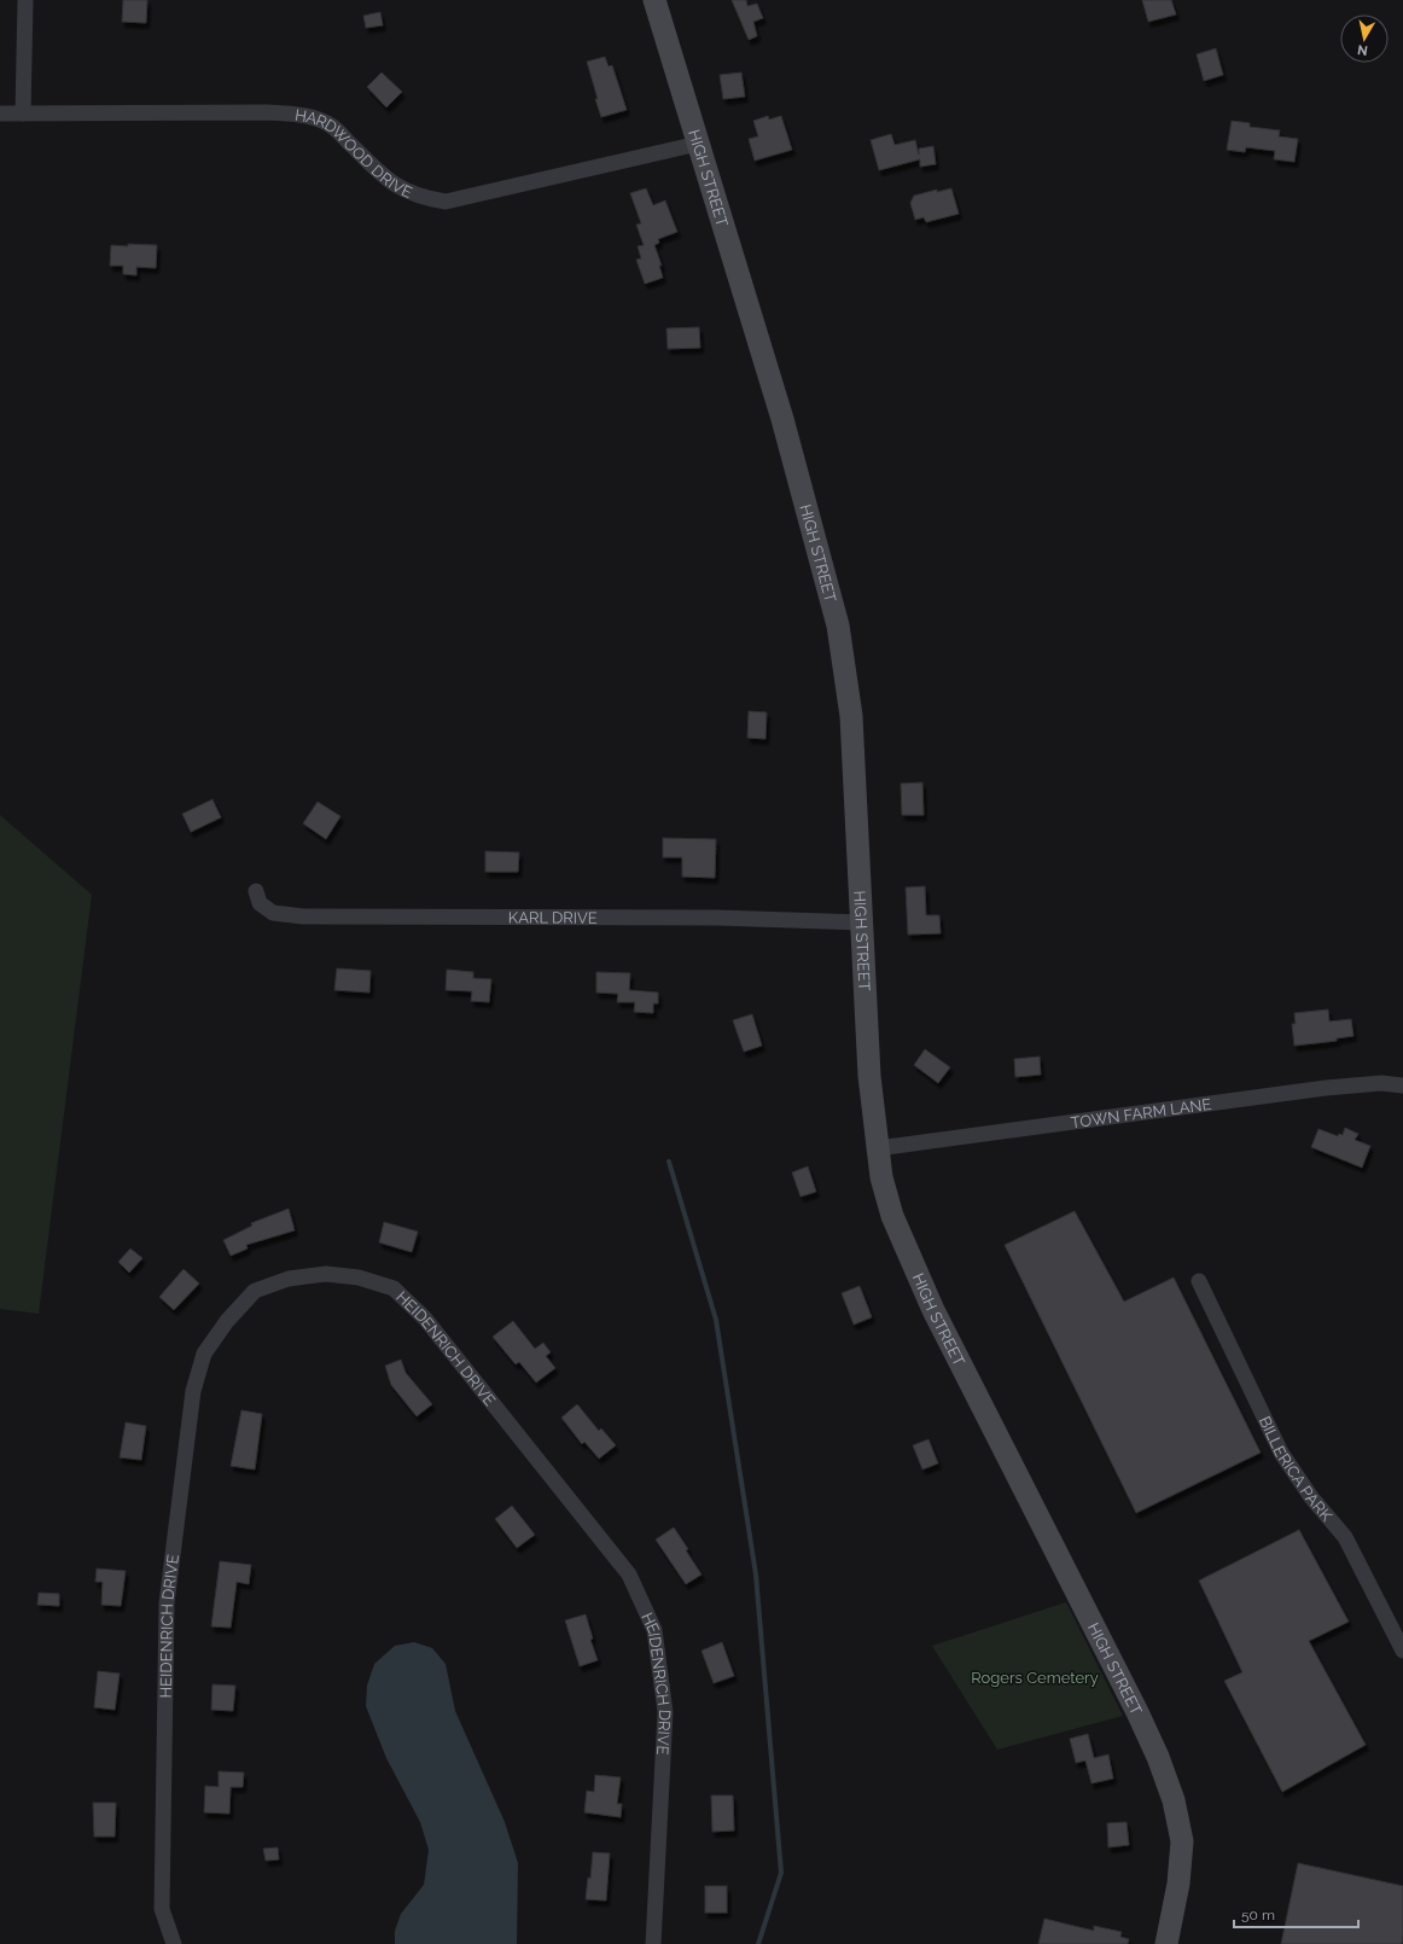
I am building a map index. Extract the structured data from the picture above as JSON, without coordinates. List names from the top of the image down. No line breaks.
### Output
{"streets":{"main road":["HIGH STREET"],"street":["HARDWOOD DRIVE","KARL DRIVE","TOWN FARM LANE","HEIDENRICH DRIVE","BILLERICA PARK"]},"crossings":[["HARDWOOD DRIVE","HIGH STREET"],["HIGH STREET","KARL DRIVE"],["HIGH STREET","TOWN FARM LANE"]],"parks":["Rogers Cemetery"],"scale_bar":"50 m","north":"bottom"}
